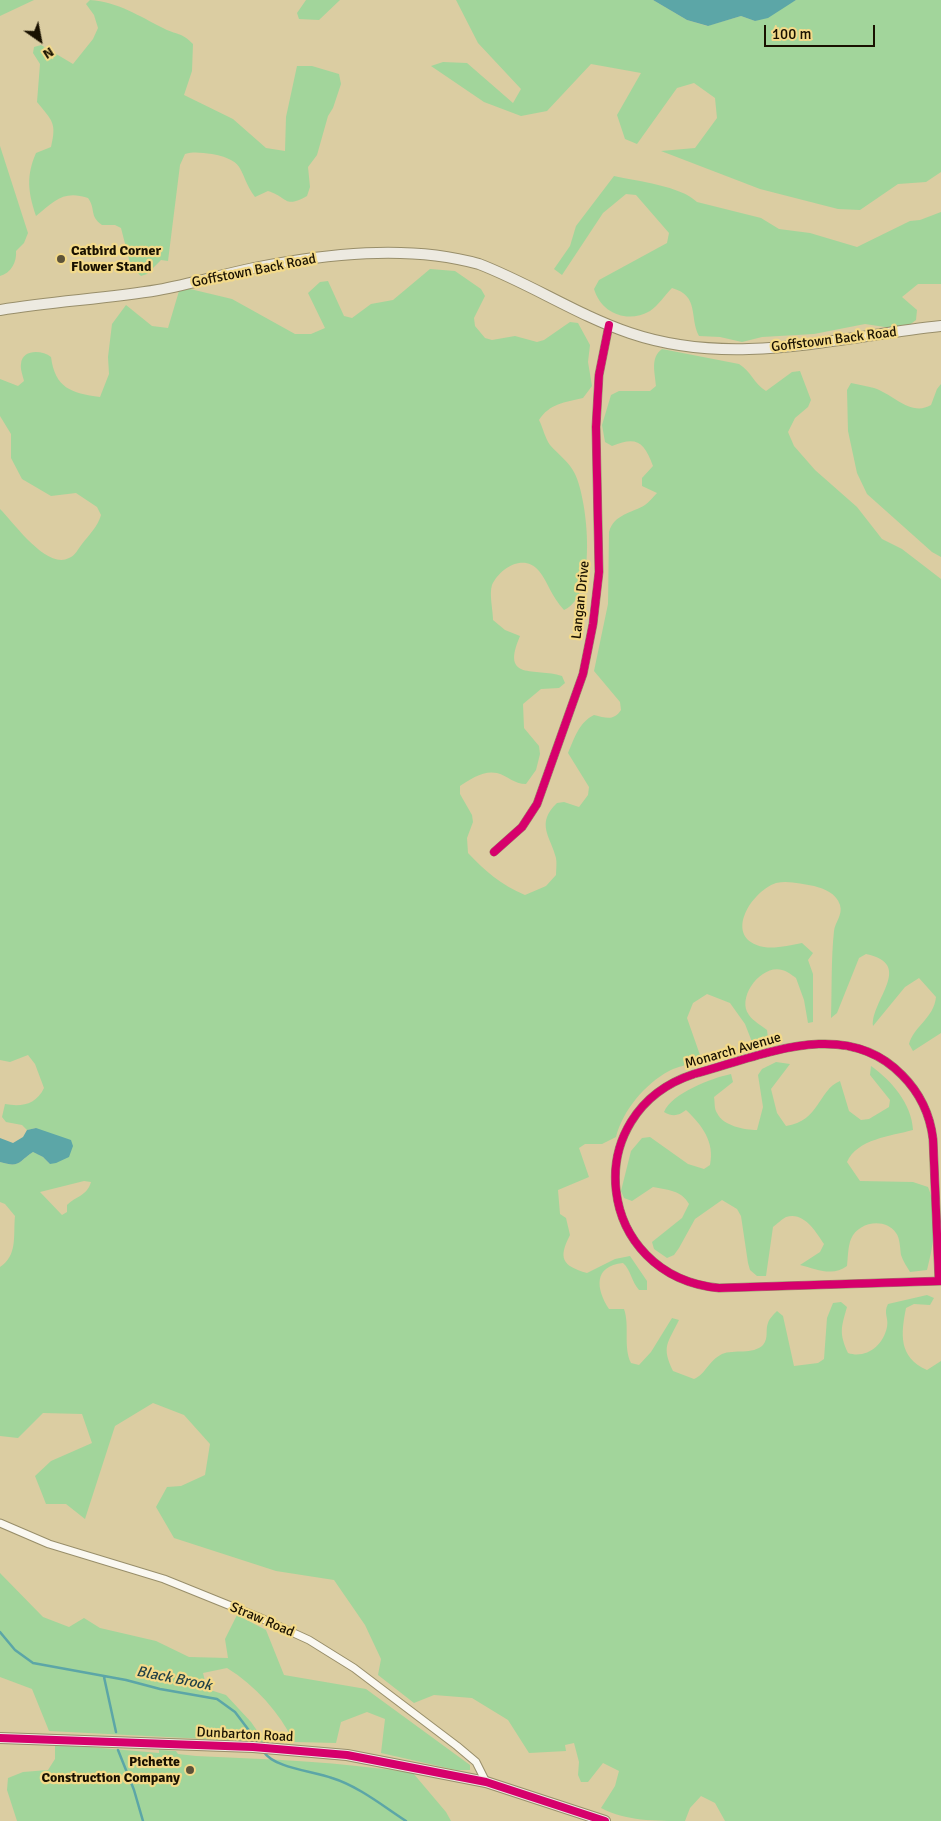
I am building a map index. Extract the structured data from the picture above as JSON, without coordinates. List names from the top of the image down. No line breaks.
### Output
{"streets":{"main road":["Goffstown Back Road","Dunbarton Road"],"street":["Langan Drive","Monarch Avenue","Straw Road"]},"crossings":[["Goffstown Back Road","Langan Drive"],["Straw Road","Dunbarton Road"]],"water":["Black Brook"],"places":["Catbird Corner Flower Stand","Pichette Construction Company"],"scale_bar":"100 m","north":"bottom right"}
